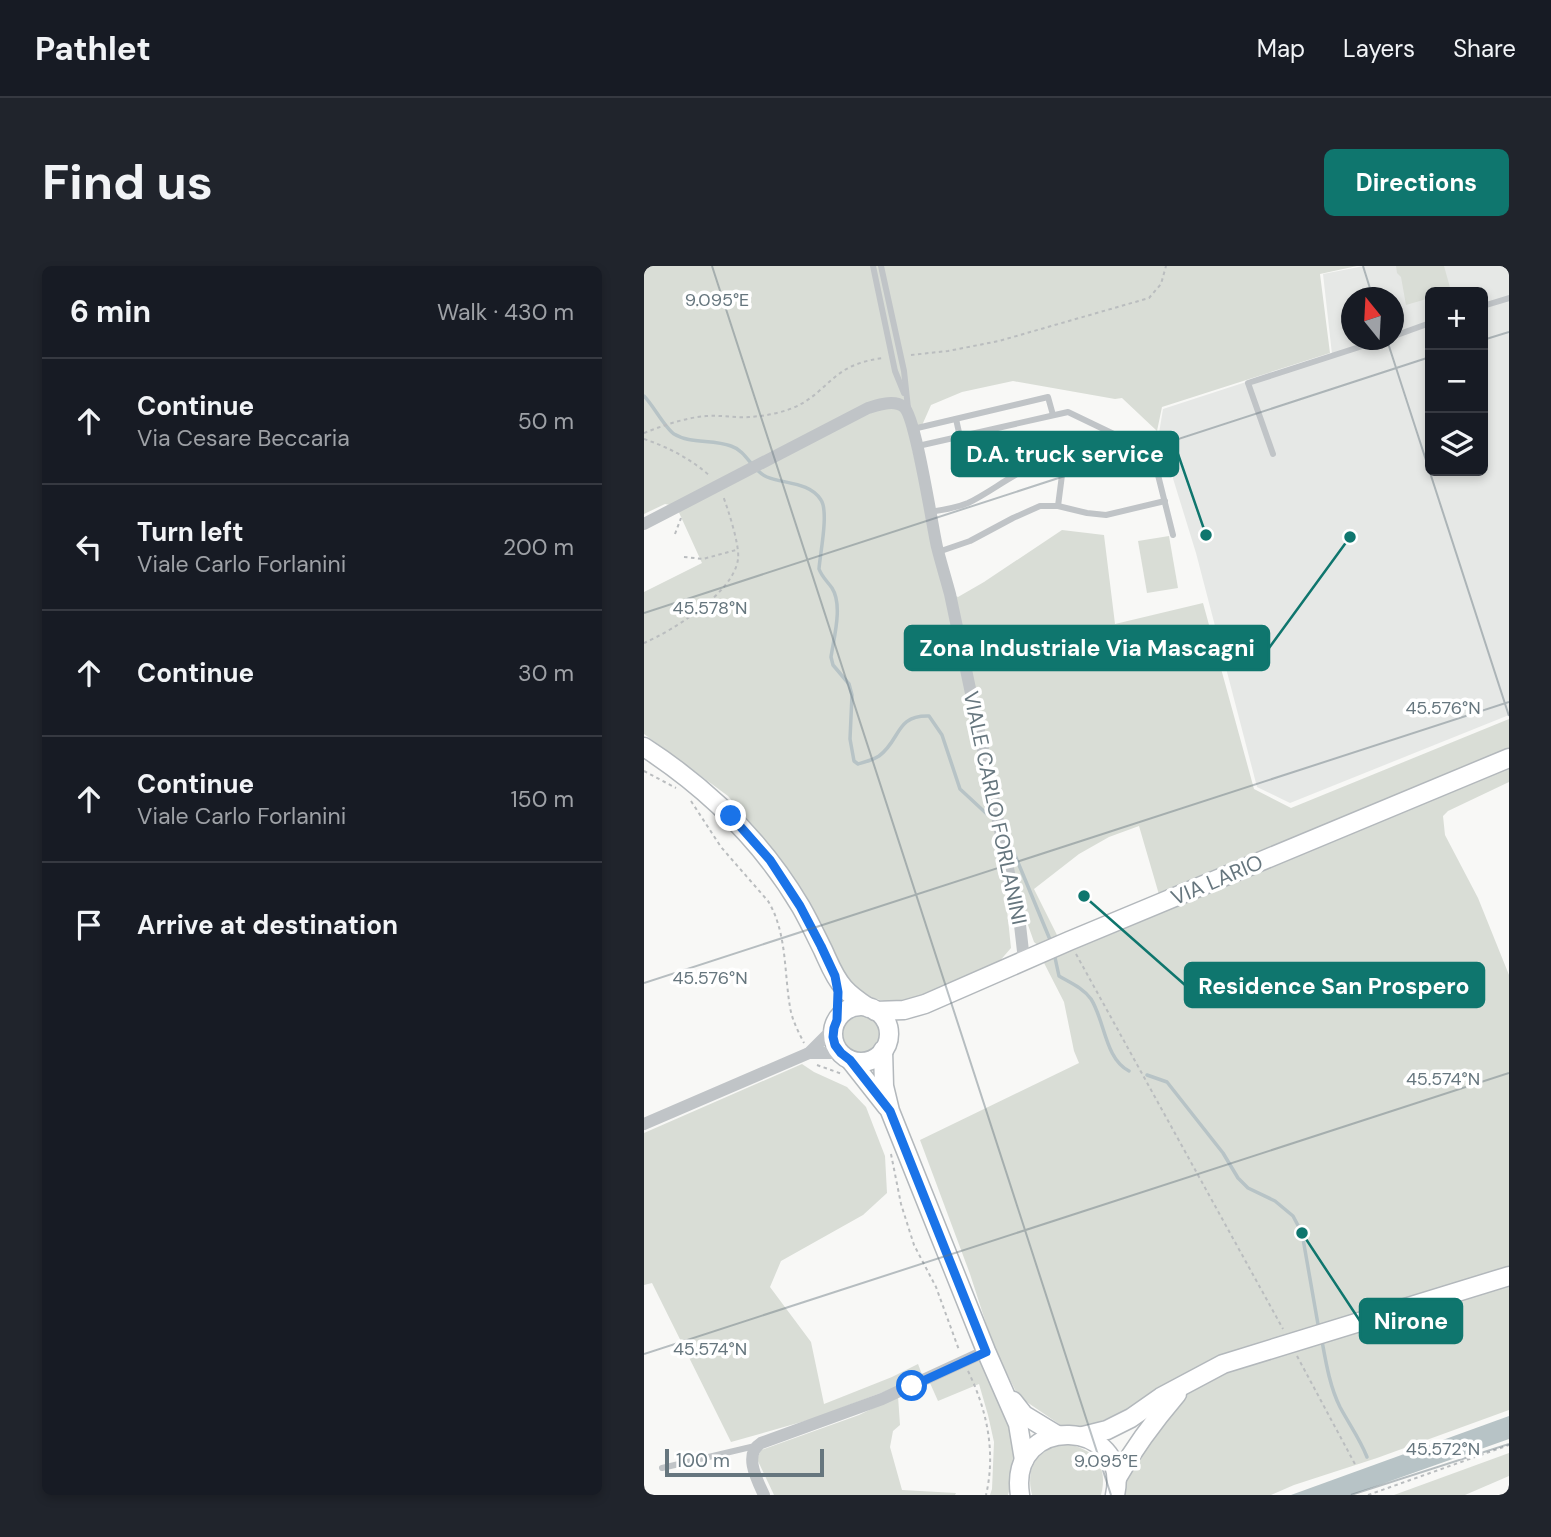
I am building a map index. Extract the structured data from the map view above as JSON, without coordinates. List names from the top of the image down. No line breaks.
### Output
{"streets":{"street":["VIALE CARLO FORLANINI","VIA LARIO"]},"crossings":[["VIALE CARLO FORLANINI","VIA LARIO"]],"places":["D.A. truck service","Zona Industriale Via Mascagni","Residence San Prospero","Nirone"],"scale_bar":"100 m","north":"top","page":{"header":"Pathlet","nav":["Map","Layers","Share"],"buttons":"Directions","title":"Find us","heading":["6 min","Walk · 430 m"],"map_buttons":["+","−"],"list":[["Continue","Via Cesare Beccaria","50 m"],["Turn left","Viale Carlo Forlanini","200 m"],["Continue","30 m"],["Continue","Viale Carlo Forlanini","150 m"],"Arrive at destination"],"scale":"100 m"},"coordinates":["9.095°E","45.578°N","45.576°N","45.574°N","45.572°N"]}
